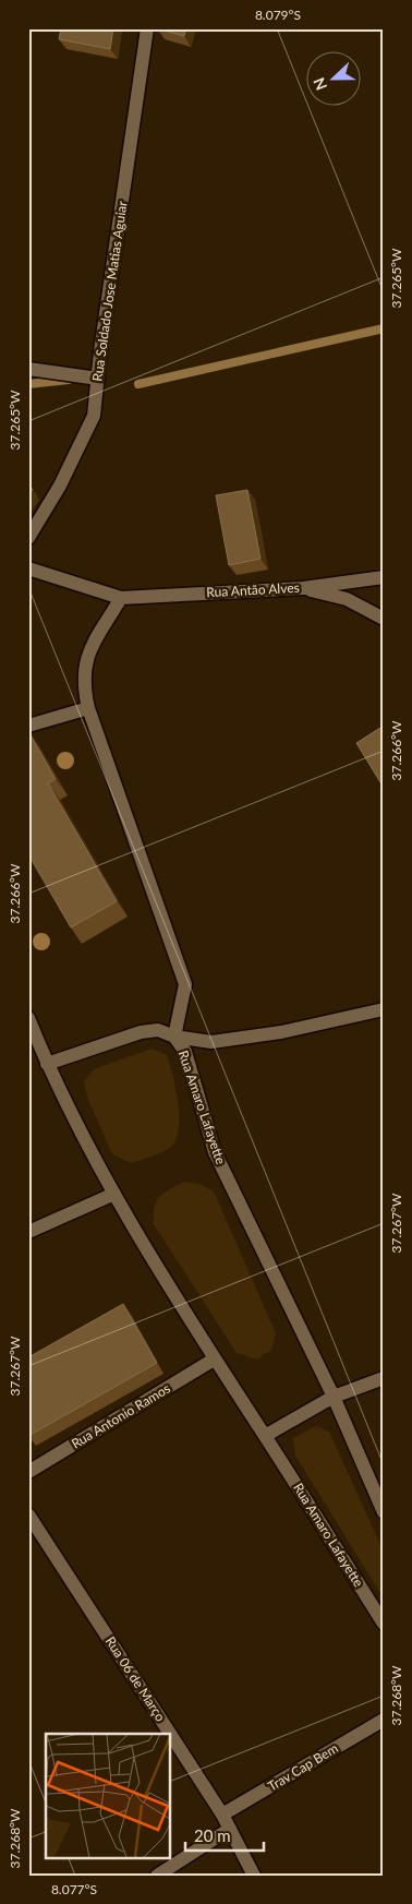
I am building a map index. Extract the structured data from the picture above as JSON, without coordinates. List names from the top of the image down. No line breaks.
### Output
{"streets":{"street":["Rua Soldado Jose Matias Aguiar","Rua Antão Alves","Rua Amaro Lafayette","Rua Antonio Ramos","Rua 06 de Março","Trav Cap Bem"]},"crossings":[["Rua Antão Alves","Rua Amaro Lafayette"],["Rua Amaro Lafayette","Rua Antonio Ramos"],["Rua 06 de Março","Trav Cap Bem"]],"scale_bar":"20 m","north":"left","coordinates":["8.079°S","37.265°W","37.266°W","37.267°W","37.268°W","8.077°S"]}
